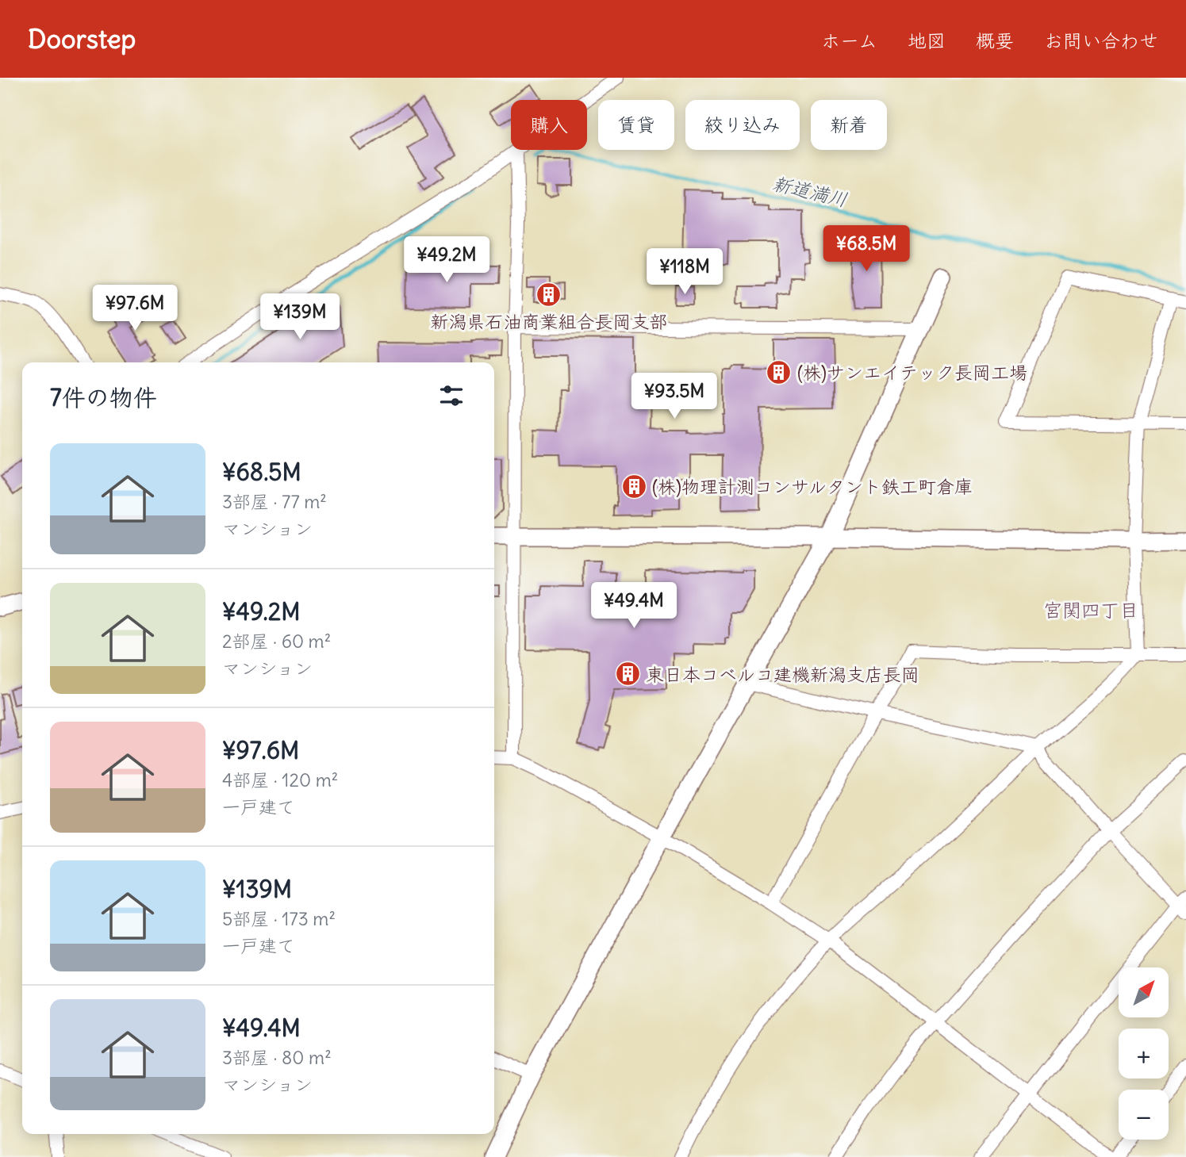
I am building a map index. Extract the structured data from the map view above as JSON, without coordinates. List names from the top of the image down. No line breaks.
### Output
{"districts":["宮関四丁目"],"water":["新道満川"],"places":{"building":["新潟県石油商業組合長岡支部","(株)サンエイテック長岡工場","(株)物理計測コンサルタント鉄工町倉庫","東日本コベルコ建機新潟支店長岡"]},"north":"top right","page":{"header":"Doorstep","nav":["ホーム","地図","概要","お問い合わせ"],"chip":["購入","賃貸","絞り込み","新着"],"price":["¥68.5M","¥49.2M","¥118M","¥97.6M","¥139M","¥93.5M","¥49.4M"],"heading":"7件の物件","list":[{"name":"¥68.5M","note":"3部屋 · 77 m² · マンション"},{"name":"¥49.2M","note":"2部屋 · 60 m² · マンション"},{"name":"¥97.6M","note":"4部屋 · 120 m² · 一戸建て"},{"name":"¥139M","note":"5部屋 · 173 m² · 一戸建て"},{"name":"¥49.4M","note":"3部屋 · 80 m² · マンション"}],"map_buttons":["+","−"]}}
